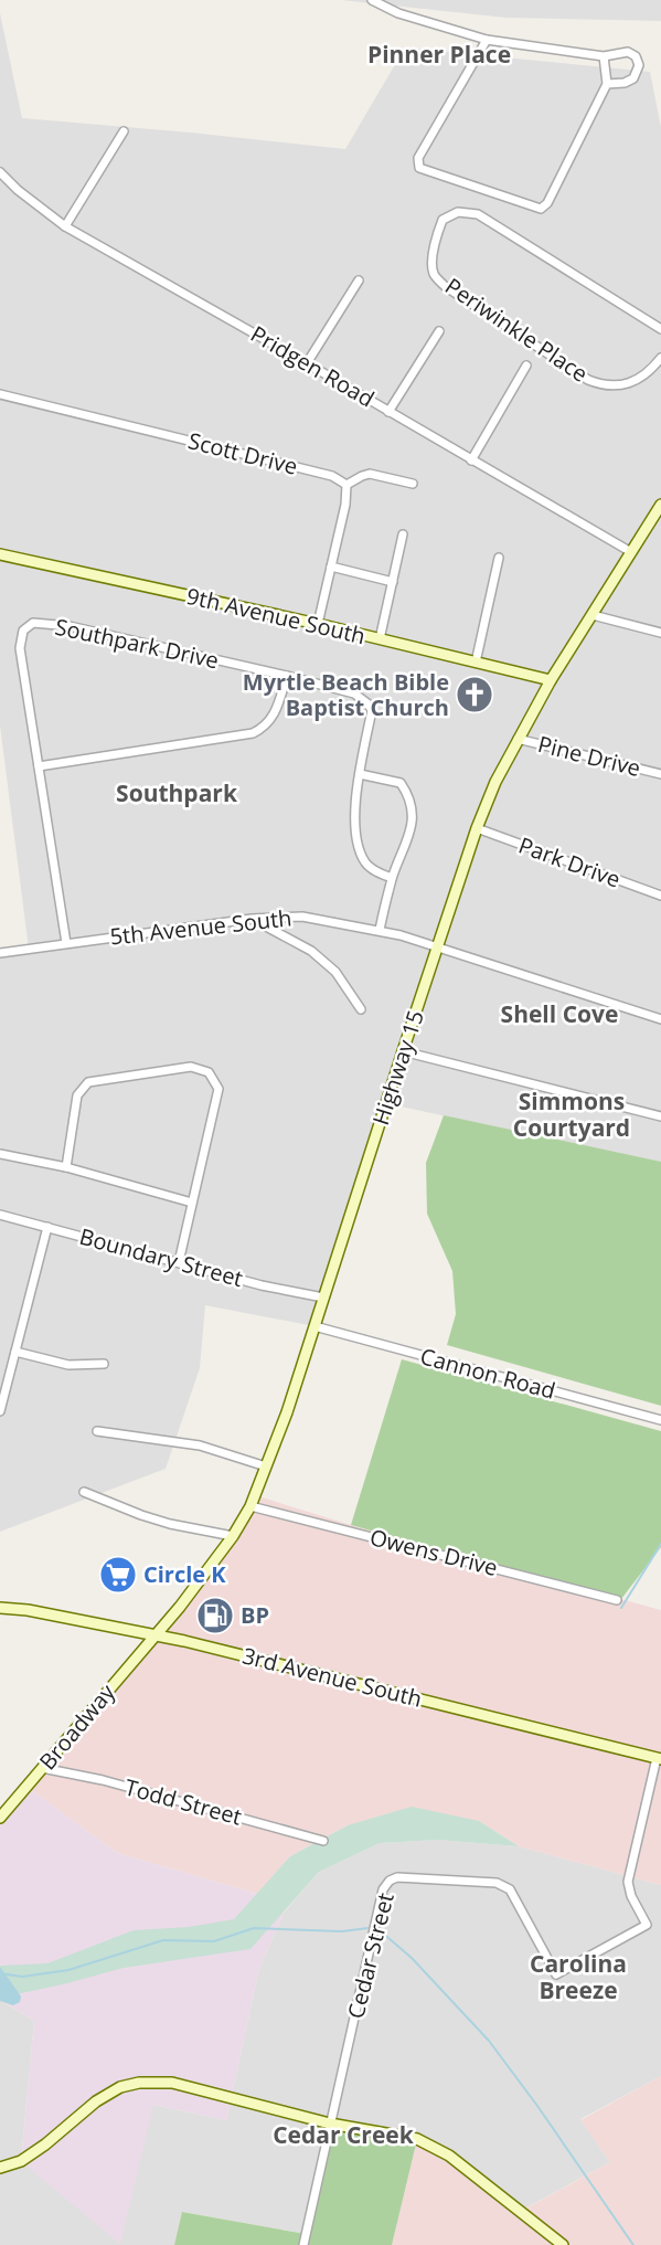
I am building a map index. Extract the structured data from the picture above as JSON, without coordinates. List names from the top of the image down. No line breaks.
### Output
{"streets":{"main road":["9th Avenue South","Highway 15","3rd Avenue South","Broadway"],"street":["Periwinkle Place","Pridgen Road","Scott Drive","Southpark Drive","Pine Drive","Park Drive","5th Avenue South","Boundary Street","Cannon Road","Owens Drive","Todd Street","Cedar Street"]},"crossings":[["Pridgen Road","Highway 15"],["9th Avenue South","Highway 15"],["Southpark Drive","5th Avenue South"],["Pine Drive","Highway 15"],["Park Drive","Highway 15"],["5th Avenue South","Highway 15"],["Highway 15","Boundary Street"],["Highway 15","Cannon Road"],["Highway 15","Owens Drive"],["Highway 15","3rd Avenue South"],["Highway 15","Broadway"],["3rd Avenue South","Broadway"],["3rd Avenue South","Cedar Street"],["Broadway","Todd Street"]],"districts":["Pinner Place","Southpark","Shell Cove","Simmons Courtyard","Carolina Breeze","Cedar Creek"],"places":{"church":["Myrtle Beach Bible Baptist Church"],"supermarket":["Circle K"],"fuel station":["BP"]}}
